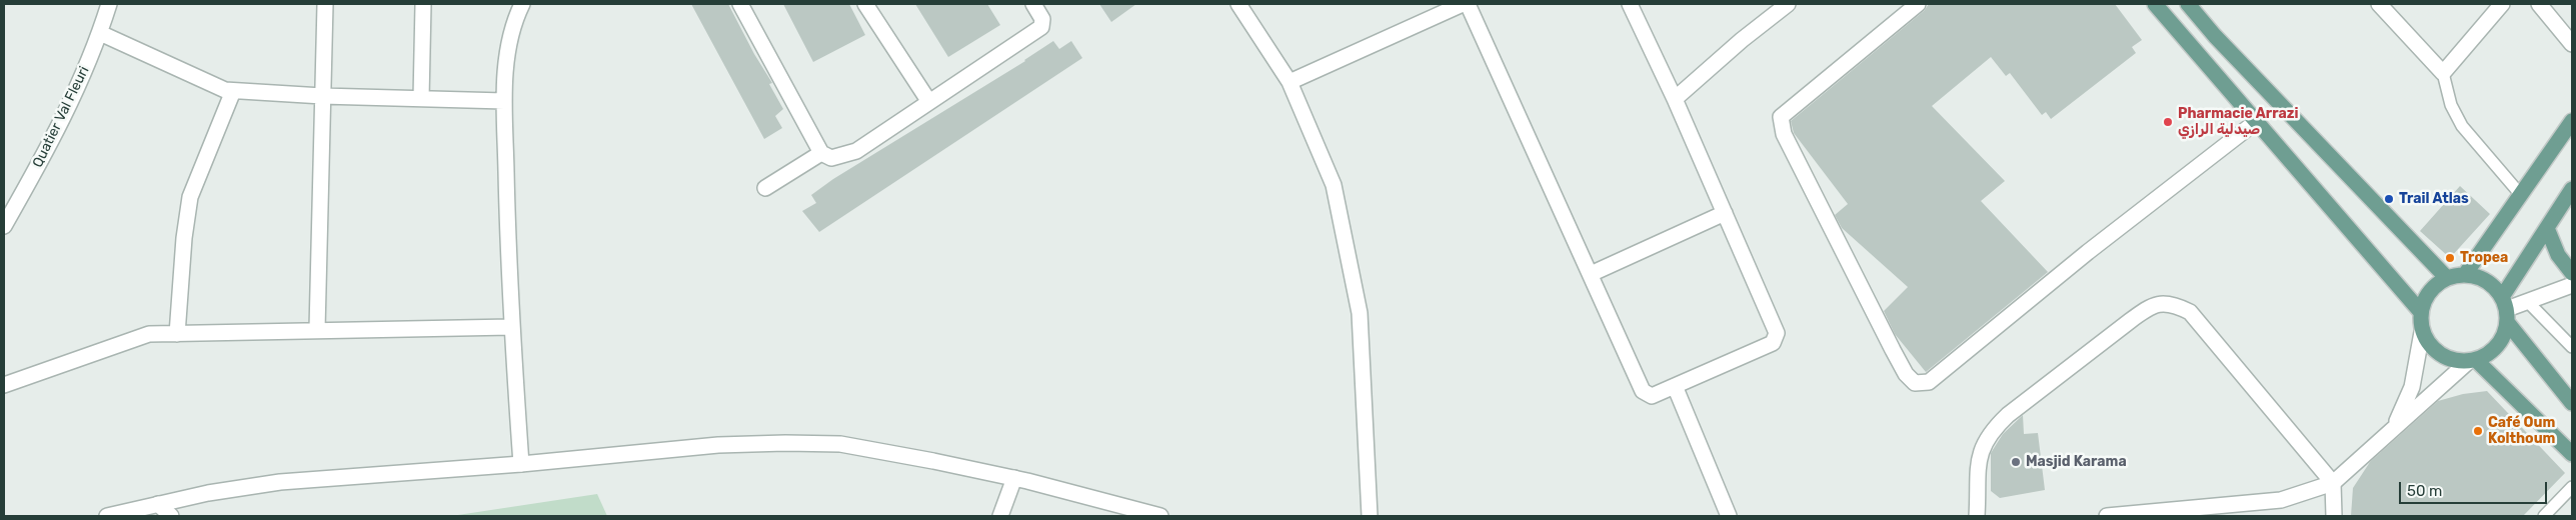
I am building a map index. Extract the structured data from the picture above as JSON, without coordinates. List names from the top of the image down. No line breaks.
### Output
{"streets":{"street":["Quatier Val Fleuri"]},"places":["Pharmacie Arrazi صيدلية الرازي","Trail Atlas","Tropea","Café Oum Kolthoum","Masjid Karama"],"scale_bar":"50 m"}
